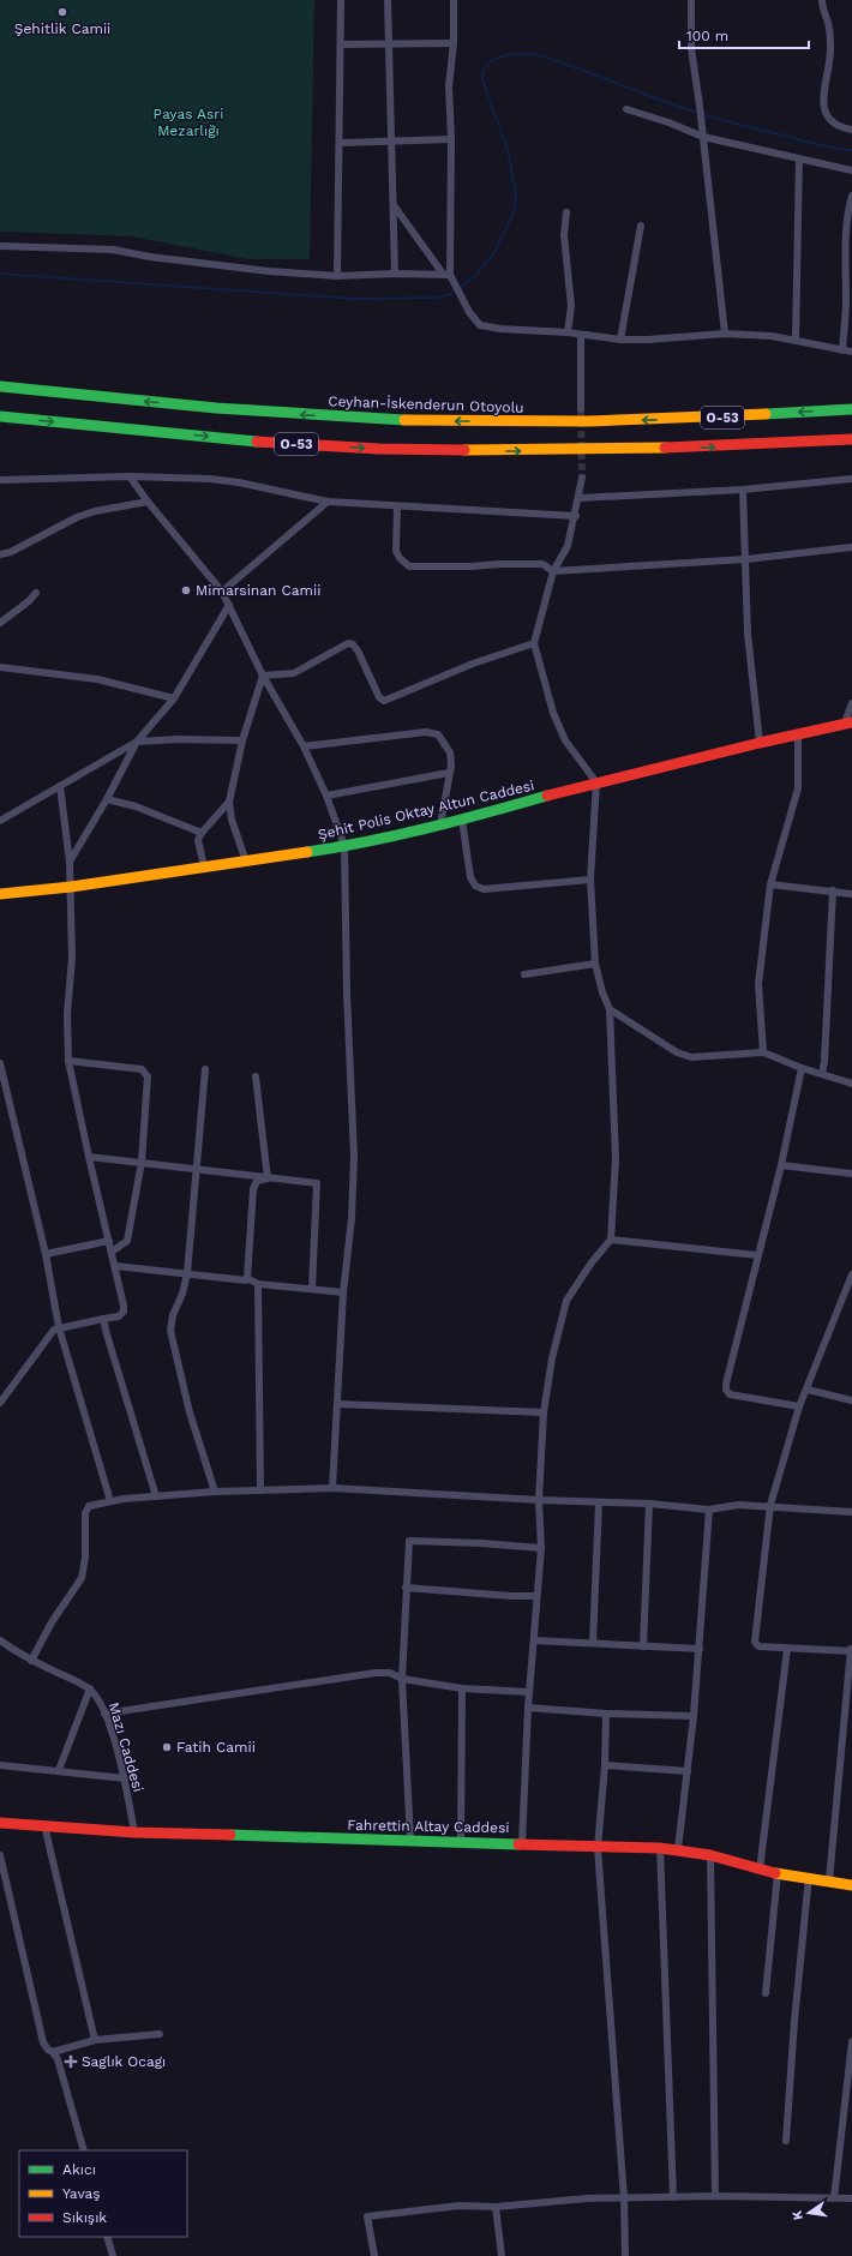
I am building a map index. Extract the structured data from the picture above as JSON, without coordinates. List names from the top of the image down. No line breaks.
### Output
{"streets":{"main road":["Ceyhan-İskenderun Otoyolu","O-53","Şehit Polis Oktay Altun Caddesi","Fahrettin Altay Caddesi"],"street":["Mazı Caddesi"]},"crossings":[["Mazı Caddesi","Fahrettin Altay Caddesi"]],"parks":["Payas Asri Mezarlığı"],"places":{"other":["Şehitlik Camii","Mimarsinan Camii","Fatih Camii"],"health":["Saglık Ocagı"]},"legend":["Akıcı","Yavaş","Sıkışık"],"scale_bar":"100 m","north":"left"}
